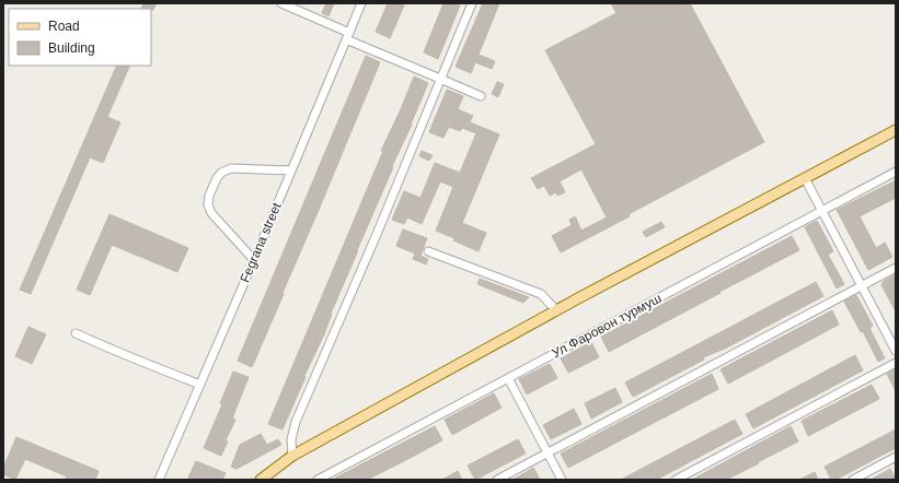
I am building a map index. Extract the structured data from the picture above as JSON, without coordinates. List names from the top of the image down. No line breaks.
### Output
{"streets":{"street":["Fegrana street","Ул Фаровон турмуш"]},"legend":["Road","Building"]}
